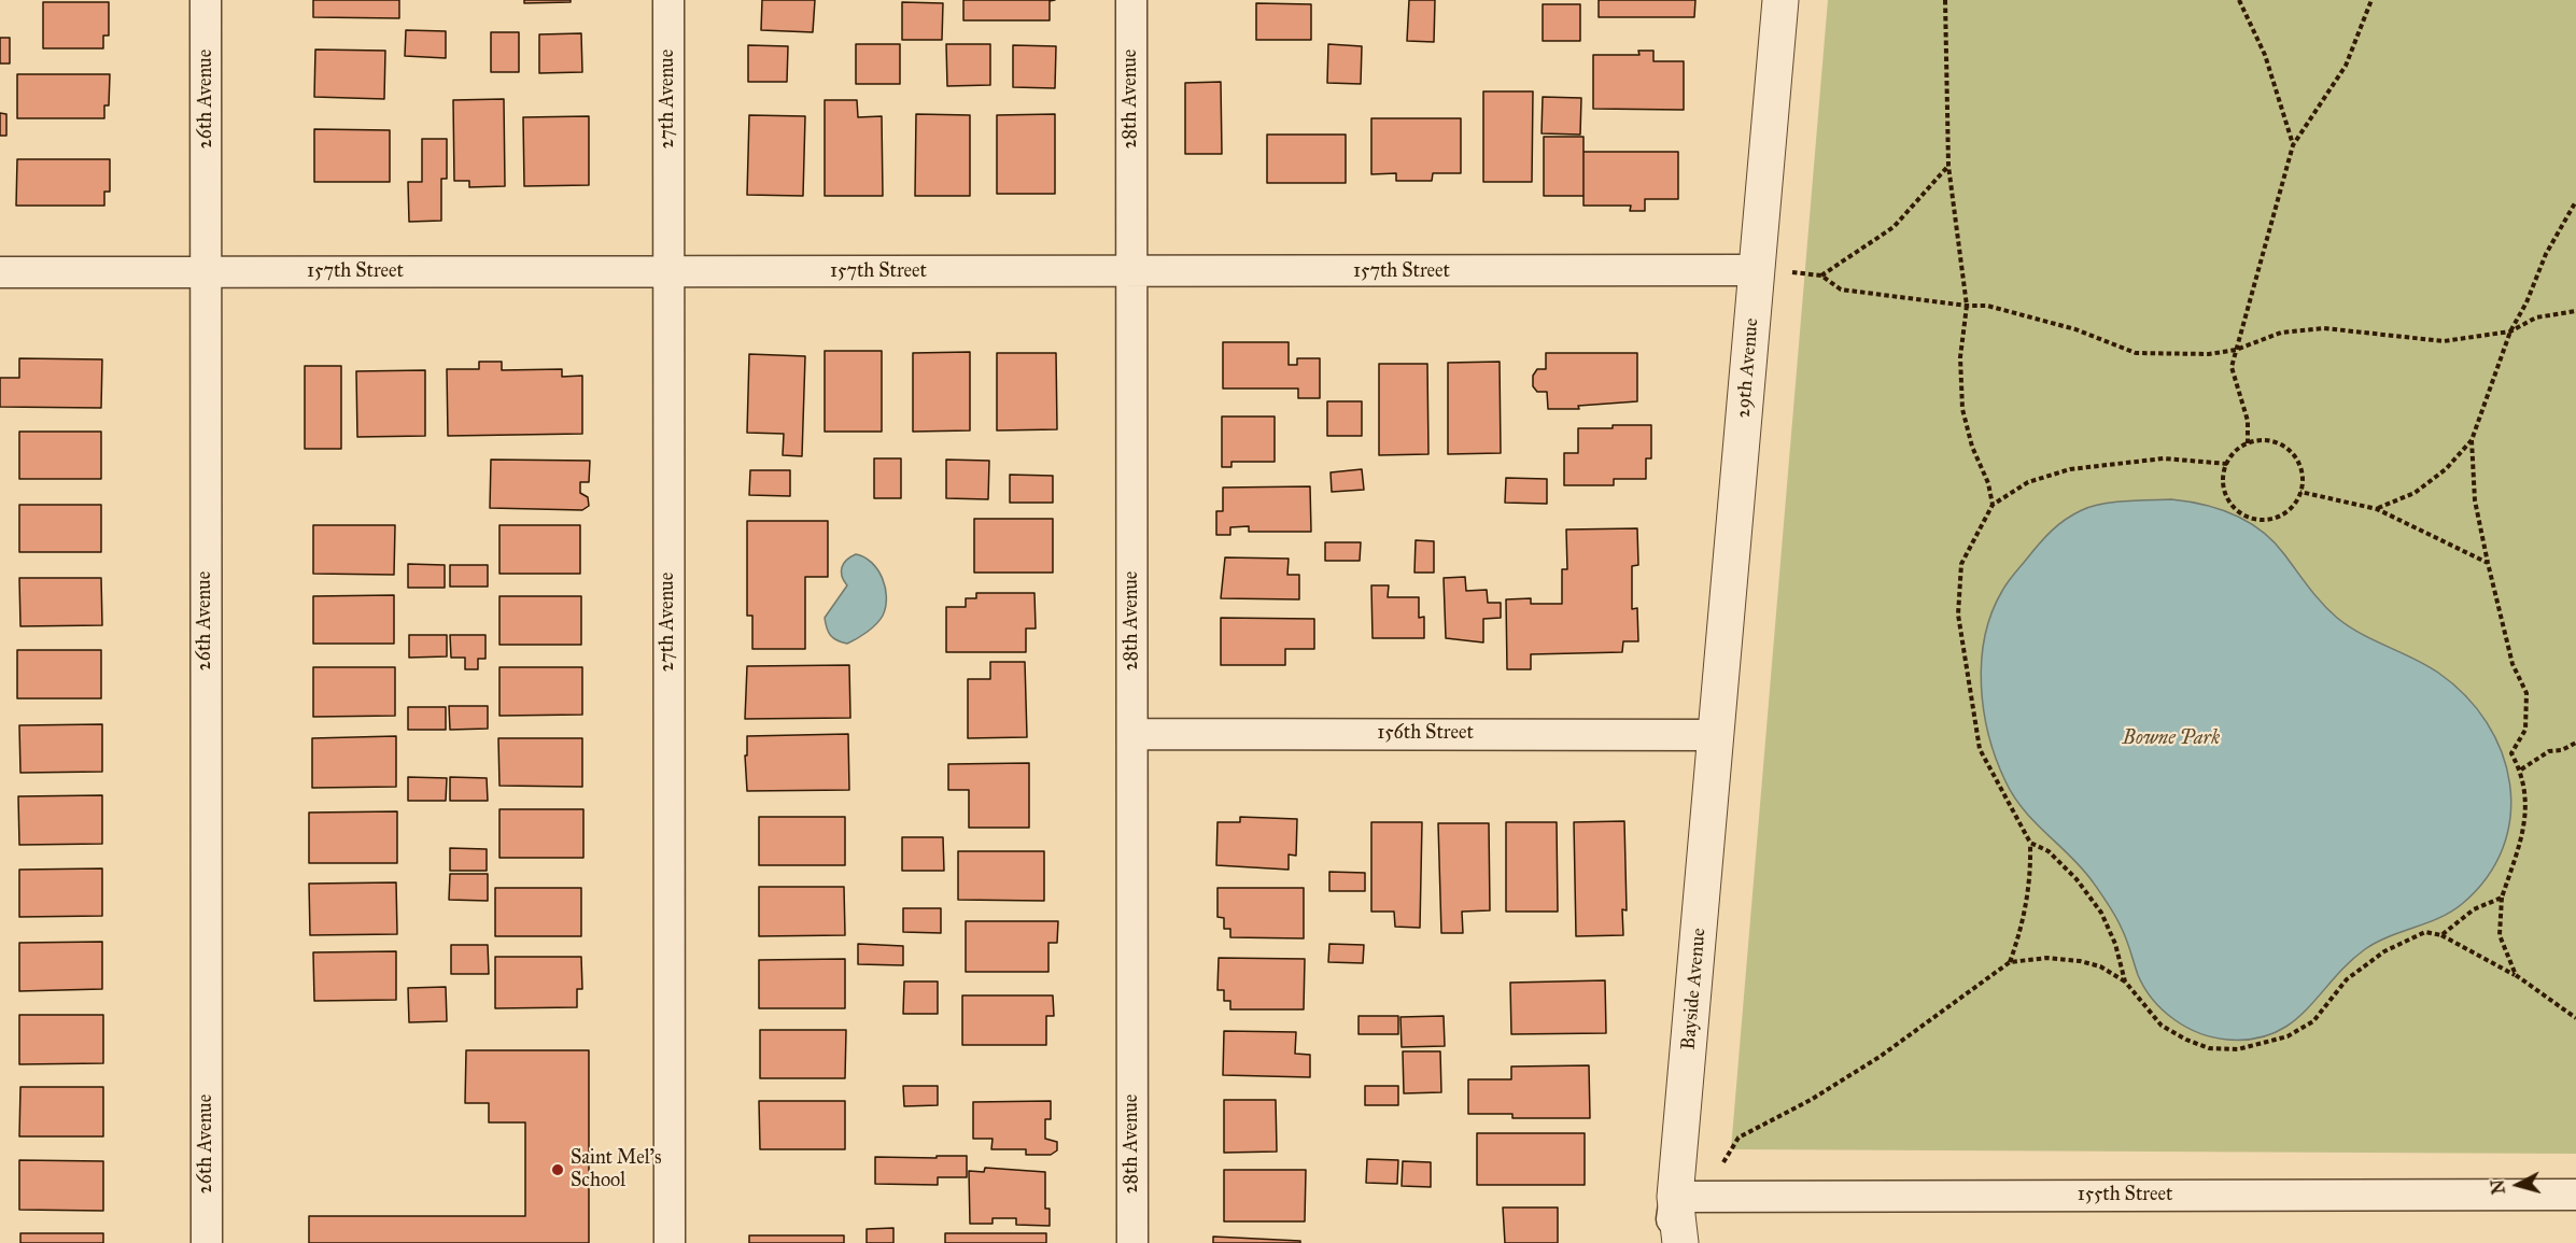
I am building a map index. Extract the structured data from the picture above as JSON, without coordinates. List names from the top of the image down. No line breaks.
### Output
{"streets":{"street":["26th Avenue","27th Avenue","28th Avenue","157th Street","29th Avenue","156th Street","Bayside Avenue","155th Street"]},"crossings":[["26th Avenue","157th Street"],["27th Avenue","157th Street"],["28th Avenue","157th Street"],["28th Avenue","156th Street"],["157th Street","29th Avenue"],["29th Avenue","156th Street"],["29th Avenue","Bayside Avenue"],["156th Street","Bayside Avenue"],["Bayside Avenue","155th Street"]],"parks":["Bowne Park"],"places":["Saint Mel's School"],"north":"left"}
